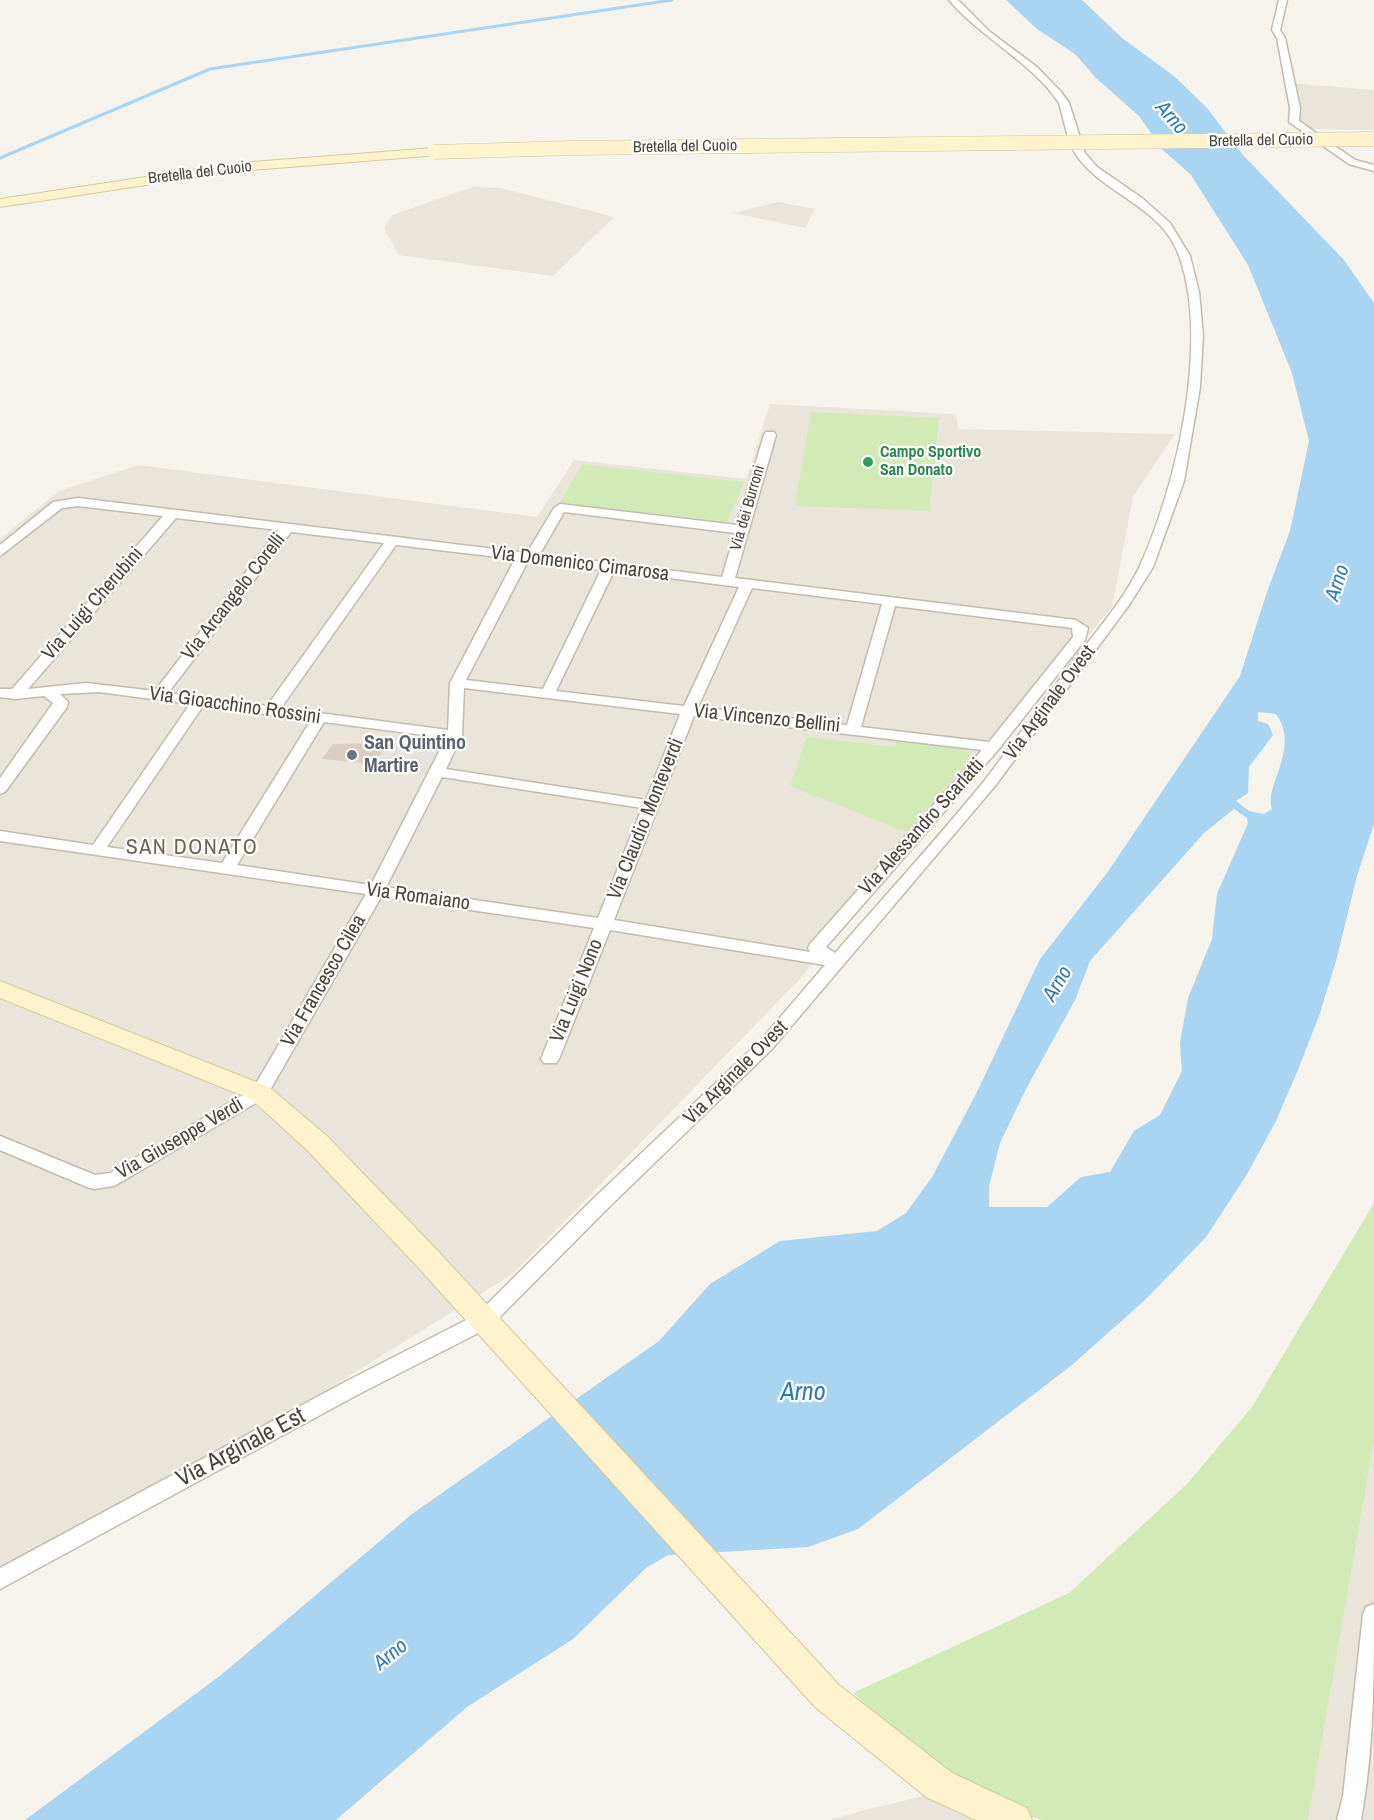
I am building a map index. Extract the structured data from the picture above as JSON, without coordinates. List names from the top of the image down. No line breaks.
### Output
{"streets":{"main road":["Bretella del Cuoio"],"street":["Via dei Burroni","Via Domenico Cimarosa","Via Arcangelo Corelli","Via Luigi Cherubini","Via Arginale Ovest","Via Gioacchino Rossini","Via Vincenzo Bellini","Via Claudio Monteverdi","Via Alessandro Scarlatti","Via Romaiano","Via Francesco Cilea","Via Luigi Nono","Via Giuseppe Verdi","Via Arginale Est"]},"crossings":[["Via dei Burroni","Via Domenico Cimarosa"],["Via Domenico Cimarosa","Via Arcangelo Corelli"],["Via Domenico Cimarosa","Via Luigi Cherubini"],["Via Domenico Cimarosa","Via Claudio Monteverdi"],["Via Domenico Cimarosa","Via Alessandro Scarlatti"],["Via Arcangelo Corelli","Via Gioacchino Rossini"],["Via Luigi Cherubini","Via Gioacchino Rossini"],["Via Arginale Ovest","Via Alessandro Scarlatti"],["Via Arginale Ovest","Via Romaiano"],["Via Arginale Ovest","Via Arginale Est"],["Via Gioacchino Rossini","Via Francesco Cilea"],["Via Vincenzo Bellini","Via Claudio Monteverdi"],["Via Vincenzo Bellini","Via Alessandro Scarlatti"],["Via Claudio Monteverdi","Via Romaiano"],["Via Claudio Monteverdi","Via Luigi Nono"],["Via Alessandro Scarlatti","Via Romaiano"],["Via Romaiano","Via Francesco Cilea"],["Via Romaiano","Via Luigi Nono"],["Via Francesco Cilea","Via Giuseppe Verdi"]],"districts":["SAN DONATO"],"water":["Arno"],"places":["Campo Sportivo San Donato","San Quintino Martire"]}
